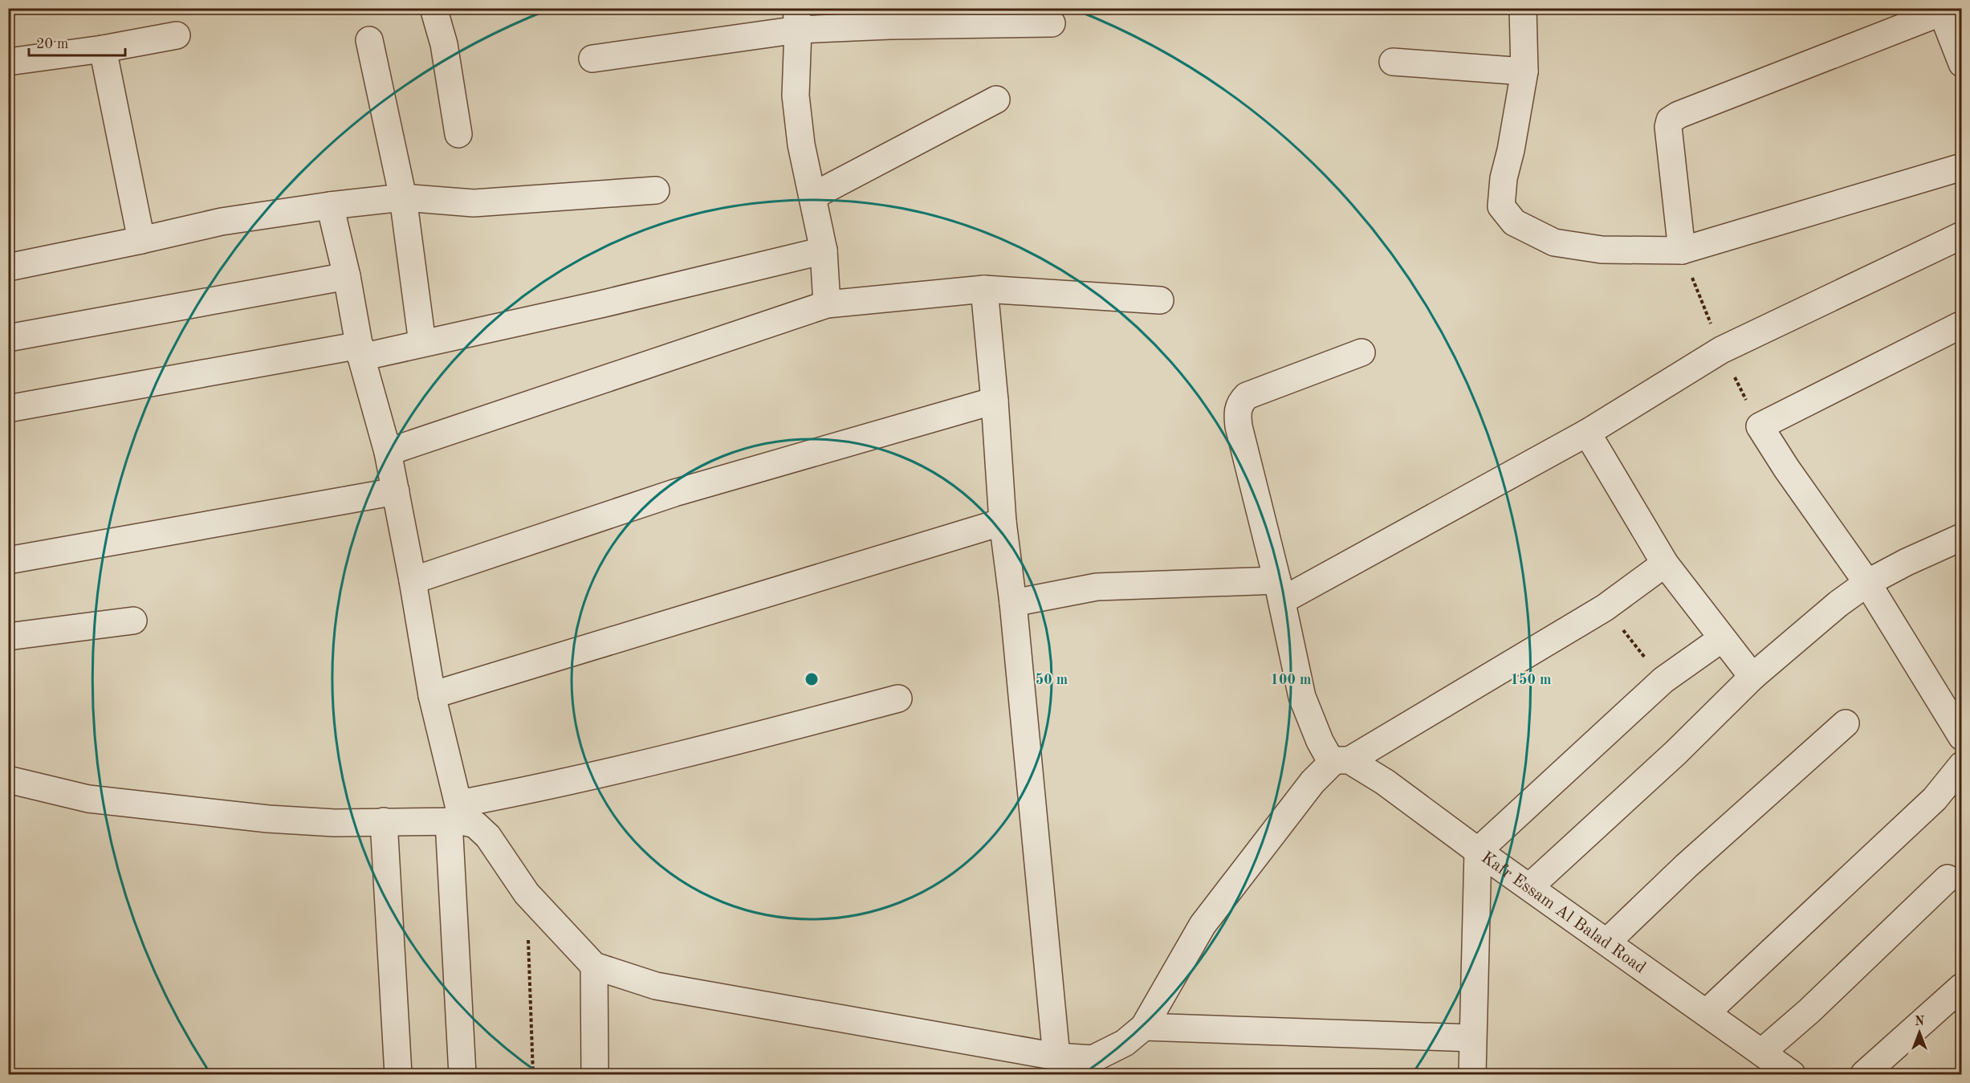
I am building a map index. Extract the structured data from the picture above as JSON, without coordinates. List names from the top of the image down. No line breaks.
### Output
{"streets":{"street":["Kafr Essam Al Balad Road"]},"scale_bar":"20 m","north":"top","rings":["50 m","100 m","150 m"]}
